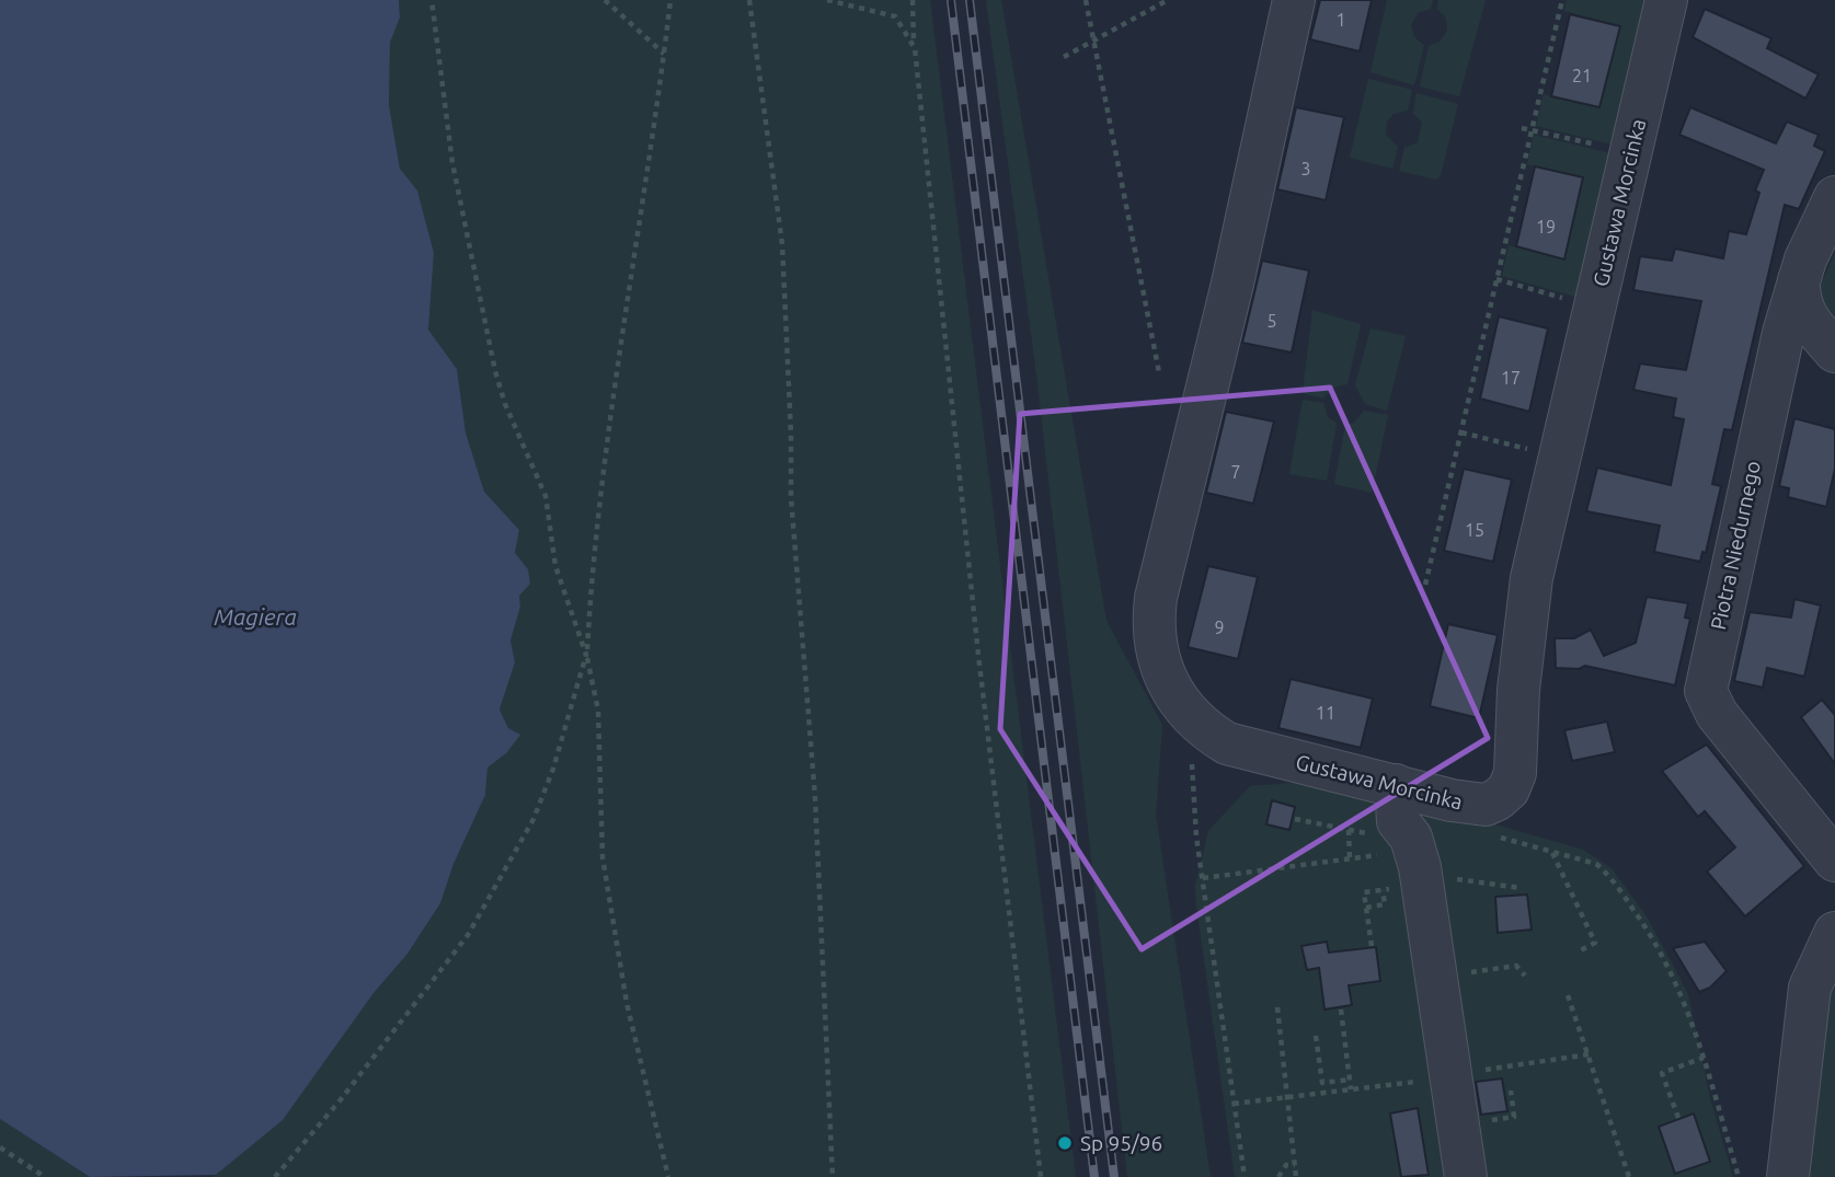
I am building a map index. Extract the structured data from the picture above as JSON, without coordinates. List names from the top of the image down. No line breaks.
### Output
{"streets":{"street":["Gustawa Morcinka","Piotra Niedurnego"]},"water":["Magiera"],"places":["Sp 95/96"],"house_numbers":["1","21","3","19","5","17","7","15","9","11"]}
